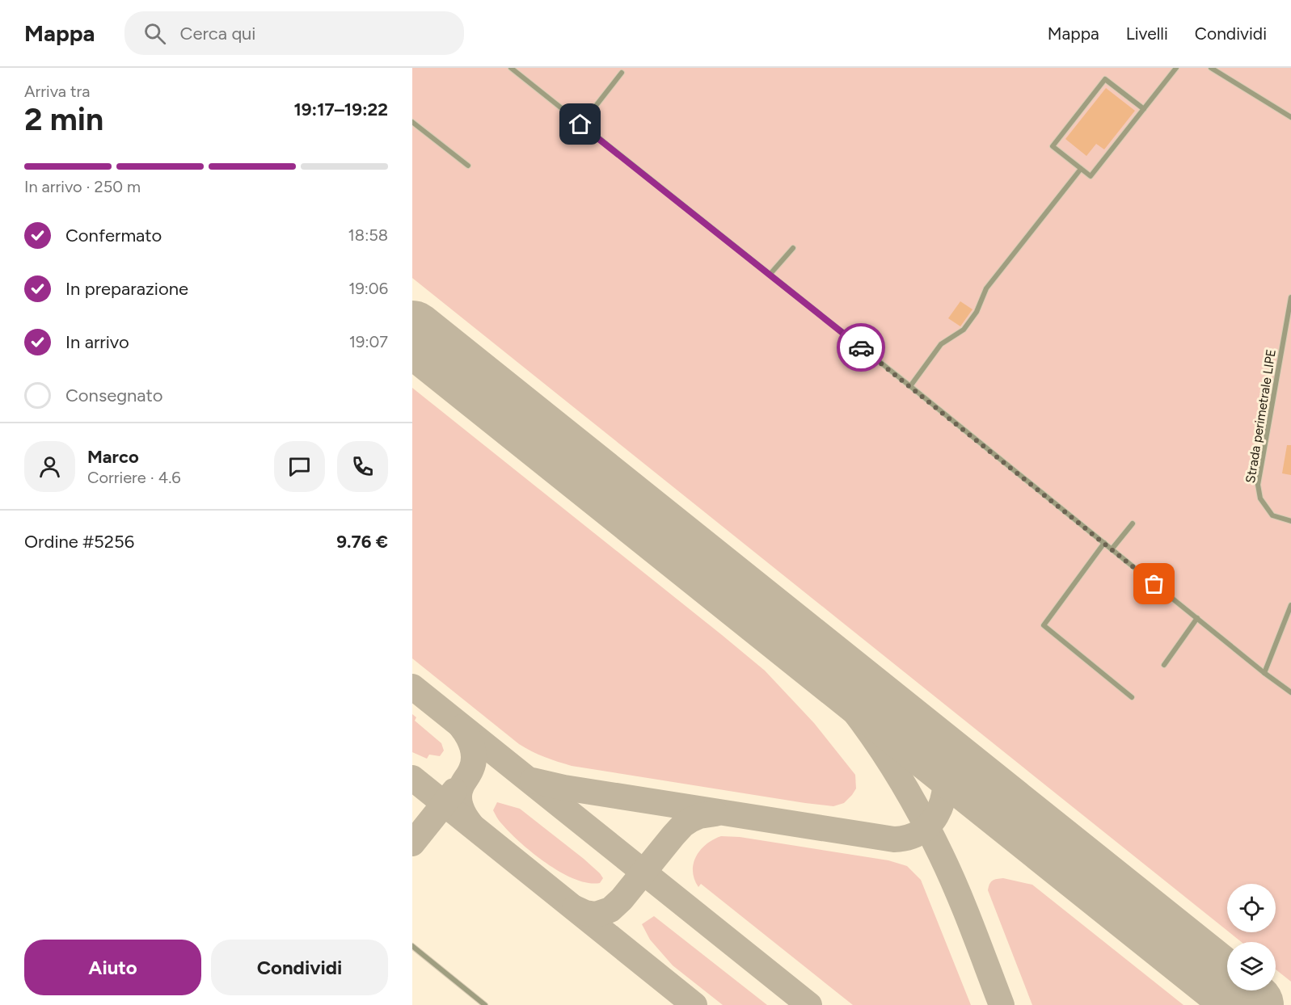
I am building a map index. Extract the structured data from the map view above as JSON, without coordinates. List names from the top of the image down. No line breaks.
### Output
{"streets":{"lane":["Strada perimetrale LIPE"]},"page":{"header":"Mappa","search":"Cerca qui","nav":["Mappa","Livelli","Condividi"],"heading":["2 min","Arriva tra","19:17–19:22"],"panel":["Marco","Corriere · 4.6","Ordine #5256","9.76 €"],"bar":"In arrivo · 250 m","list":[["Confermato","18:58"],["In preparazione","19:06"],["In arrivo","19:07"],"Consegnato"],"buttons":["Aiuto","Condividi"]}}
